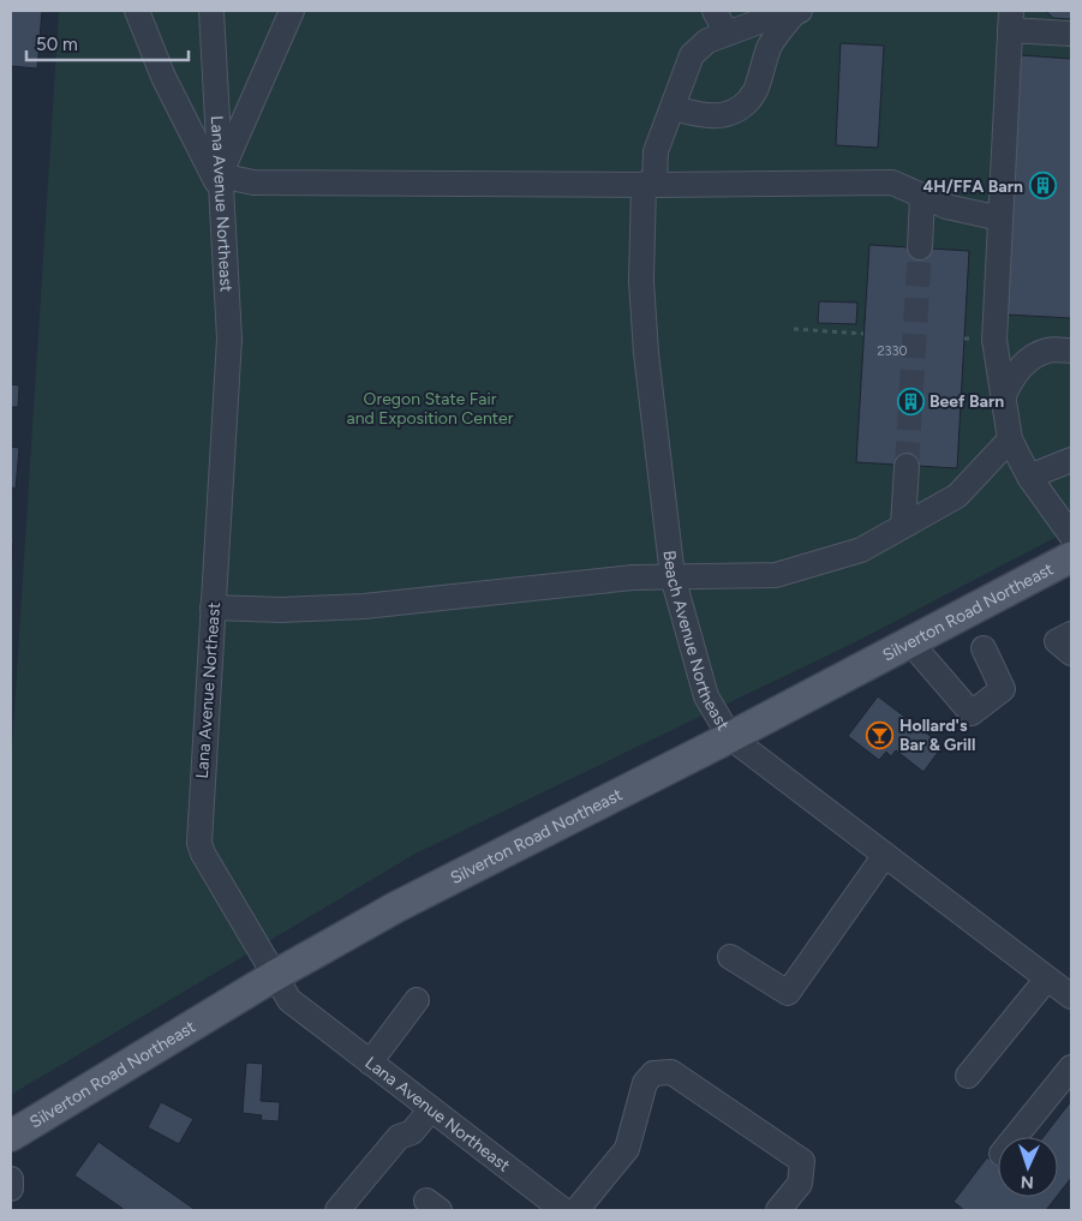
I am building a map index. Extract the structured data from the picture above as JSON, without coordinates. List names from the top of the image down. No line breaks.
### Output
{"streets":{"main road":["Silverton Road Northeast"],"street":["Lana Avenue Northeast","Beach Avenue Northeast"]},"crossings":[["Lana Avenue Northeast","Silverton Road Northeast"],["Silverton Road Northeast","Beach Avenue Northeast"]],"parks":["Oregon State Fair and Exposition Center"],"places":{"building":["4H/FFA Barn","Beef Barn"],"bar":["Hollard's Bar & Grill"]},"house_numbers":["2330"],"scale_bar":"50 m","north":"bottom"}
